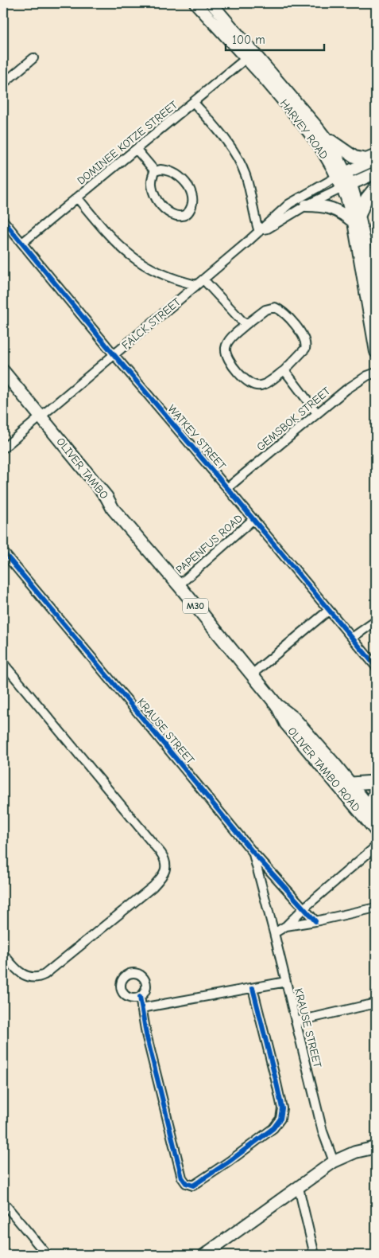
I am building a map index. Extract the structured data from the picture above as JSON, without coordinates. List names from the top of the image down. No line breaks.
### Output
{"streets":{"main road":["HARVEY ROAD","OLIVER TAMBO","M30","OLIVER TAMBO ROAD"],"street":["DOMINEE KOTZE STREET","FALCK STREET","GEMSBOK STREET","WATKEY STREET","PAPENFUS ROAD","KRAUSE STREET"]},"crossings":[["HARVEY ROAD","DOMINEE KOTZE STREET"],["HARVEY ROAD","FALCK STREET"],["DOMINEE KOTZE STREET","WATKEY STREET"],["FALCK STREET","WATKEY STREET"],["FALCK STREET","OLIVER TAMBO"],["GEMSBOK STREET","WATKEY STREET"],["WATKEY STREET","PAPENFUS ROAD"],["OLIVER TAMBO","OLIVER TAMBO ROAD"],["PAPENFUS ROAD","OLIVER TAMBO ROAD"]],"scale_bar":"100 m"}
